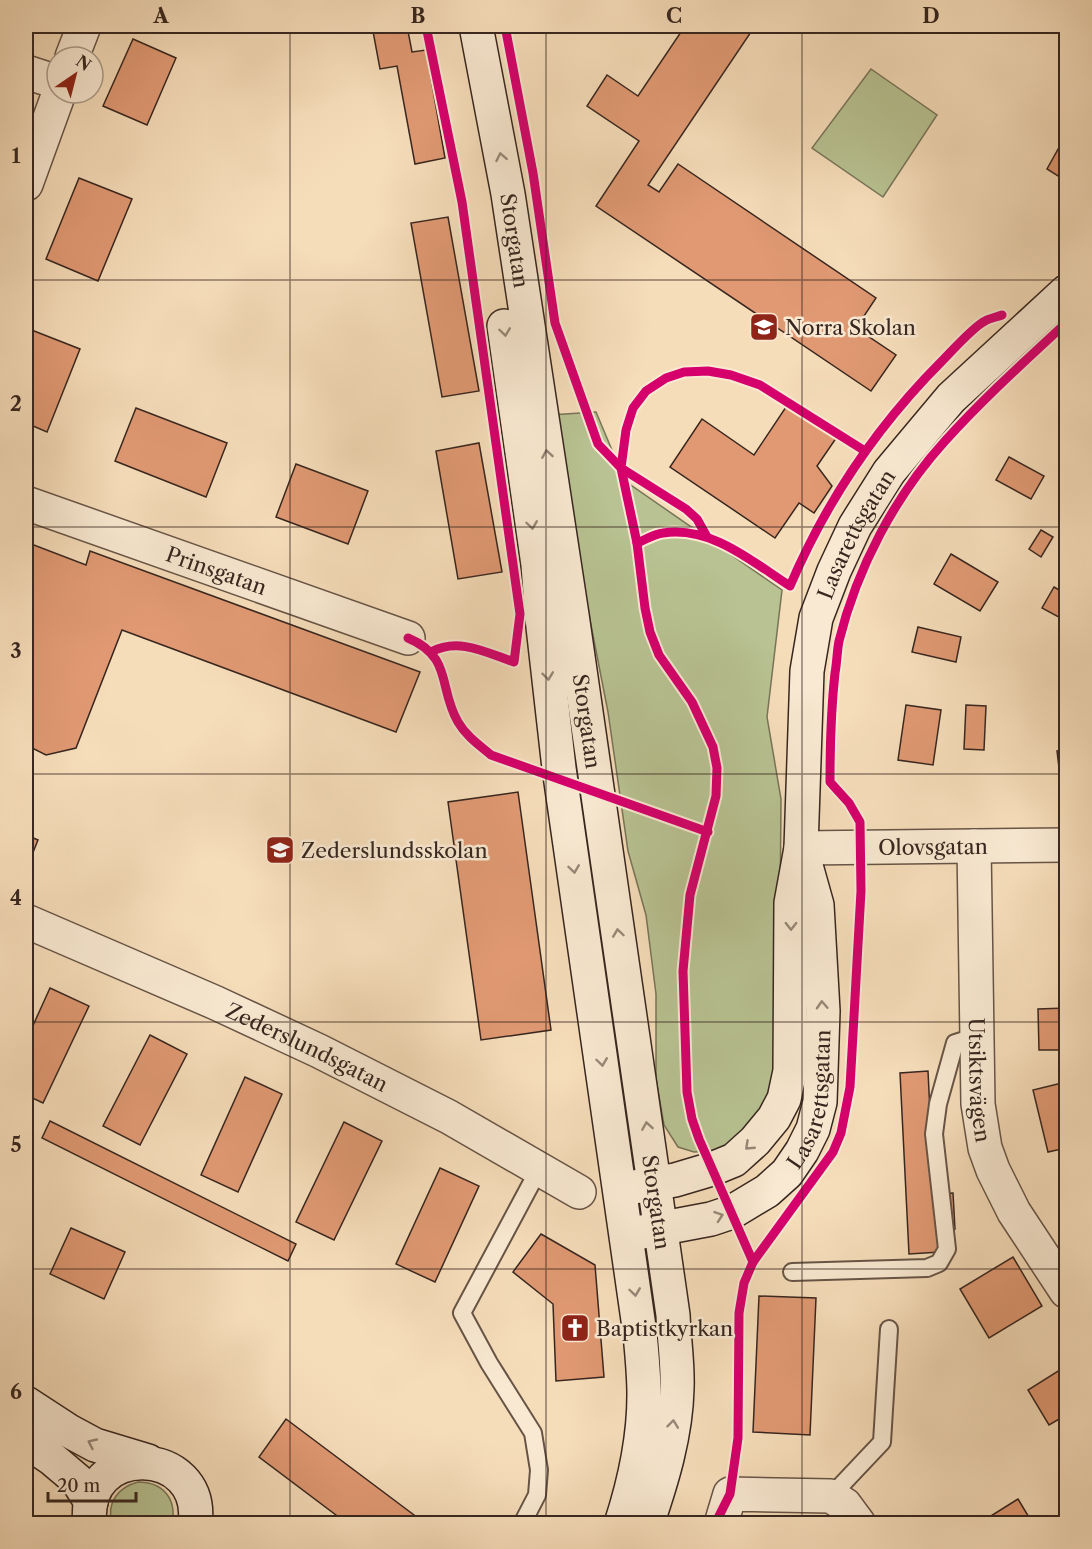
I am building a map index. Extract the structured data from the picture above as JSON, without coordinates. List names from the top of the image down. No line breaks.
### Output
{"streets":{"street":["Storgatan","Lasarettsgatan","Prinsgatan","Olovsgatan","Zederslundsgatan","Utsiktsvägen"]},"crossings":[["Storgatan","Lasarettsgatan"],["Lasarettsgatan","Olovsgatan"],["Olovsgatan","Utsiktsvägen"]],"places":{"school or university":["Norra Skolan","Zederslundsskolan"],"church":["Baptistkyrkan"]},"scale_bar":"20 m","north":"top right","grid":{"columns":["A","B","C","D"],"rows":["1","2","3","4","5","6"]}}
